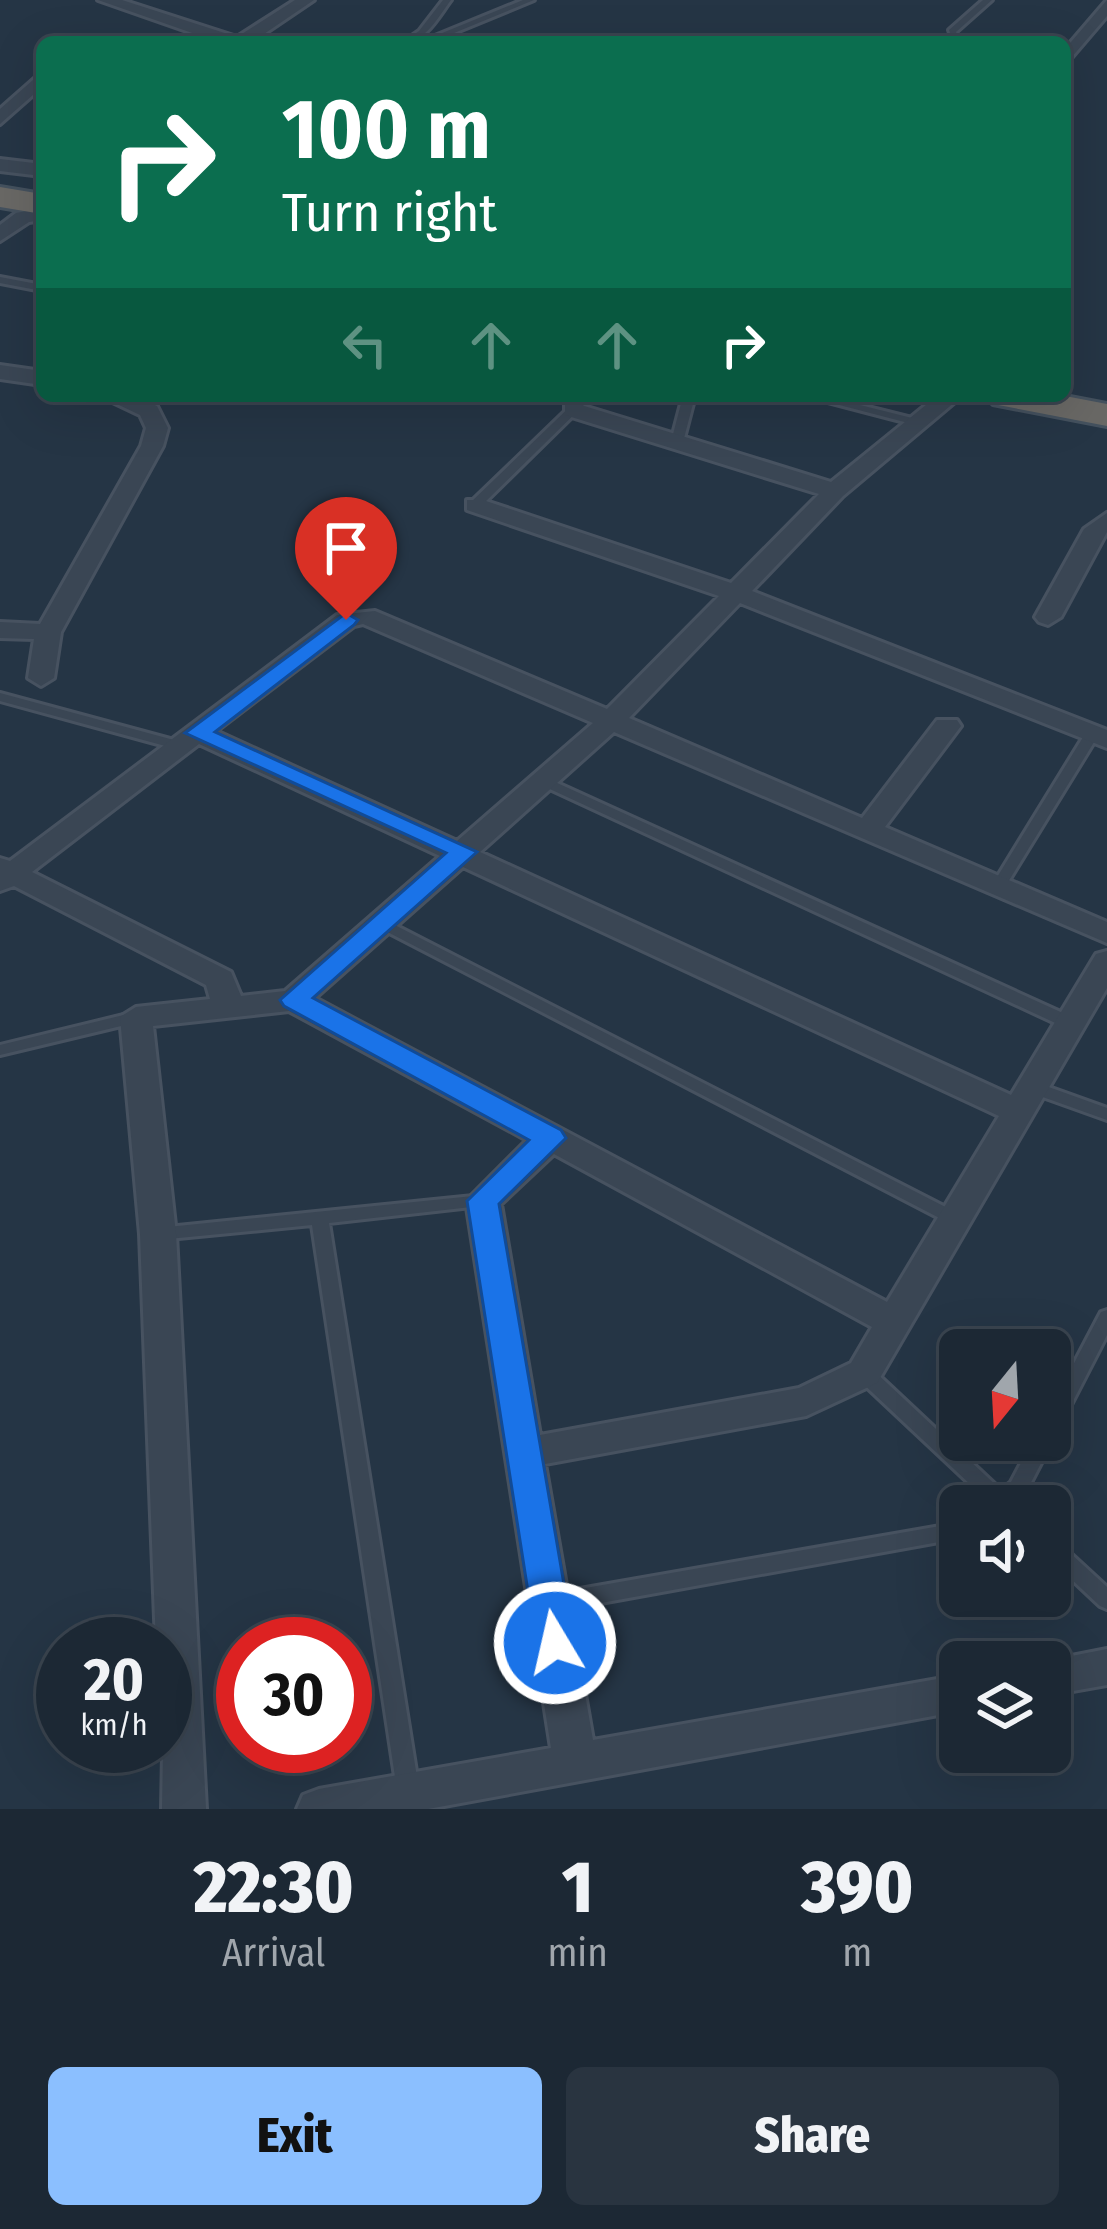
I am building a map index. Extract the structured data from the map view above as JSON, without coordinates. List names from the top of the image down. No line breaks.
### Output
{"north":"bottom","page":{"turn":["100 m","Turn right"],"speed":"20 km/h","limit":"30","eta":["22:30","Arrival","1","min","390","m"],"buttons":["Exit","Share"]}}
